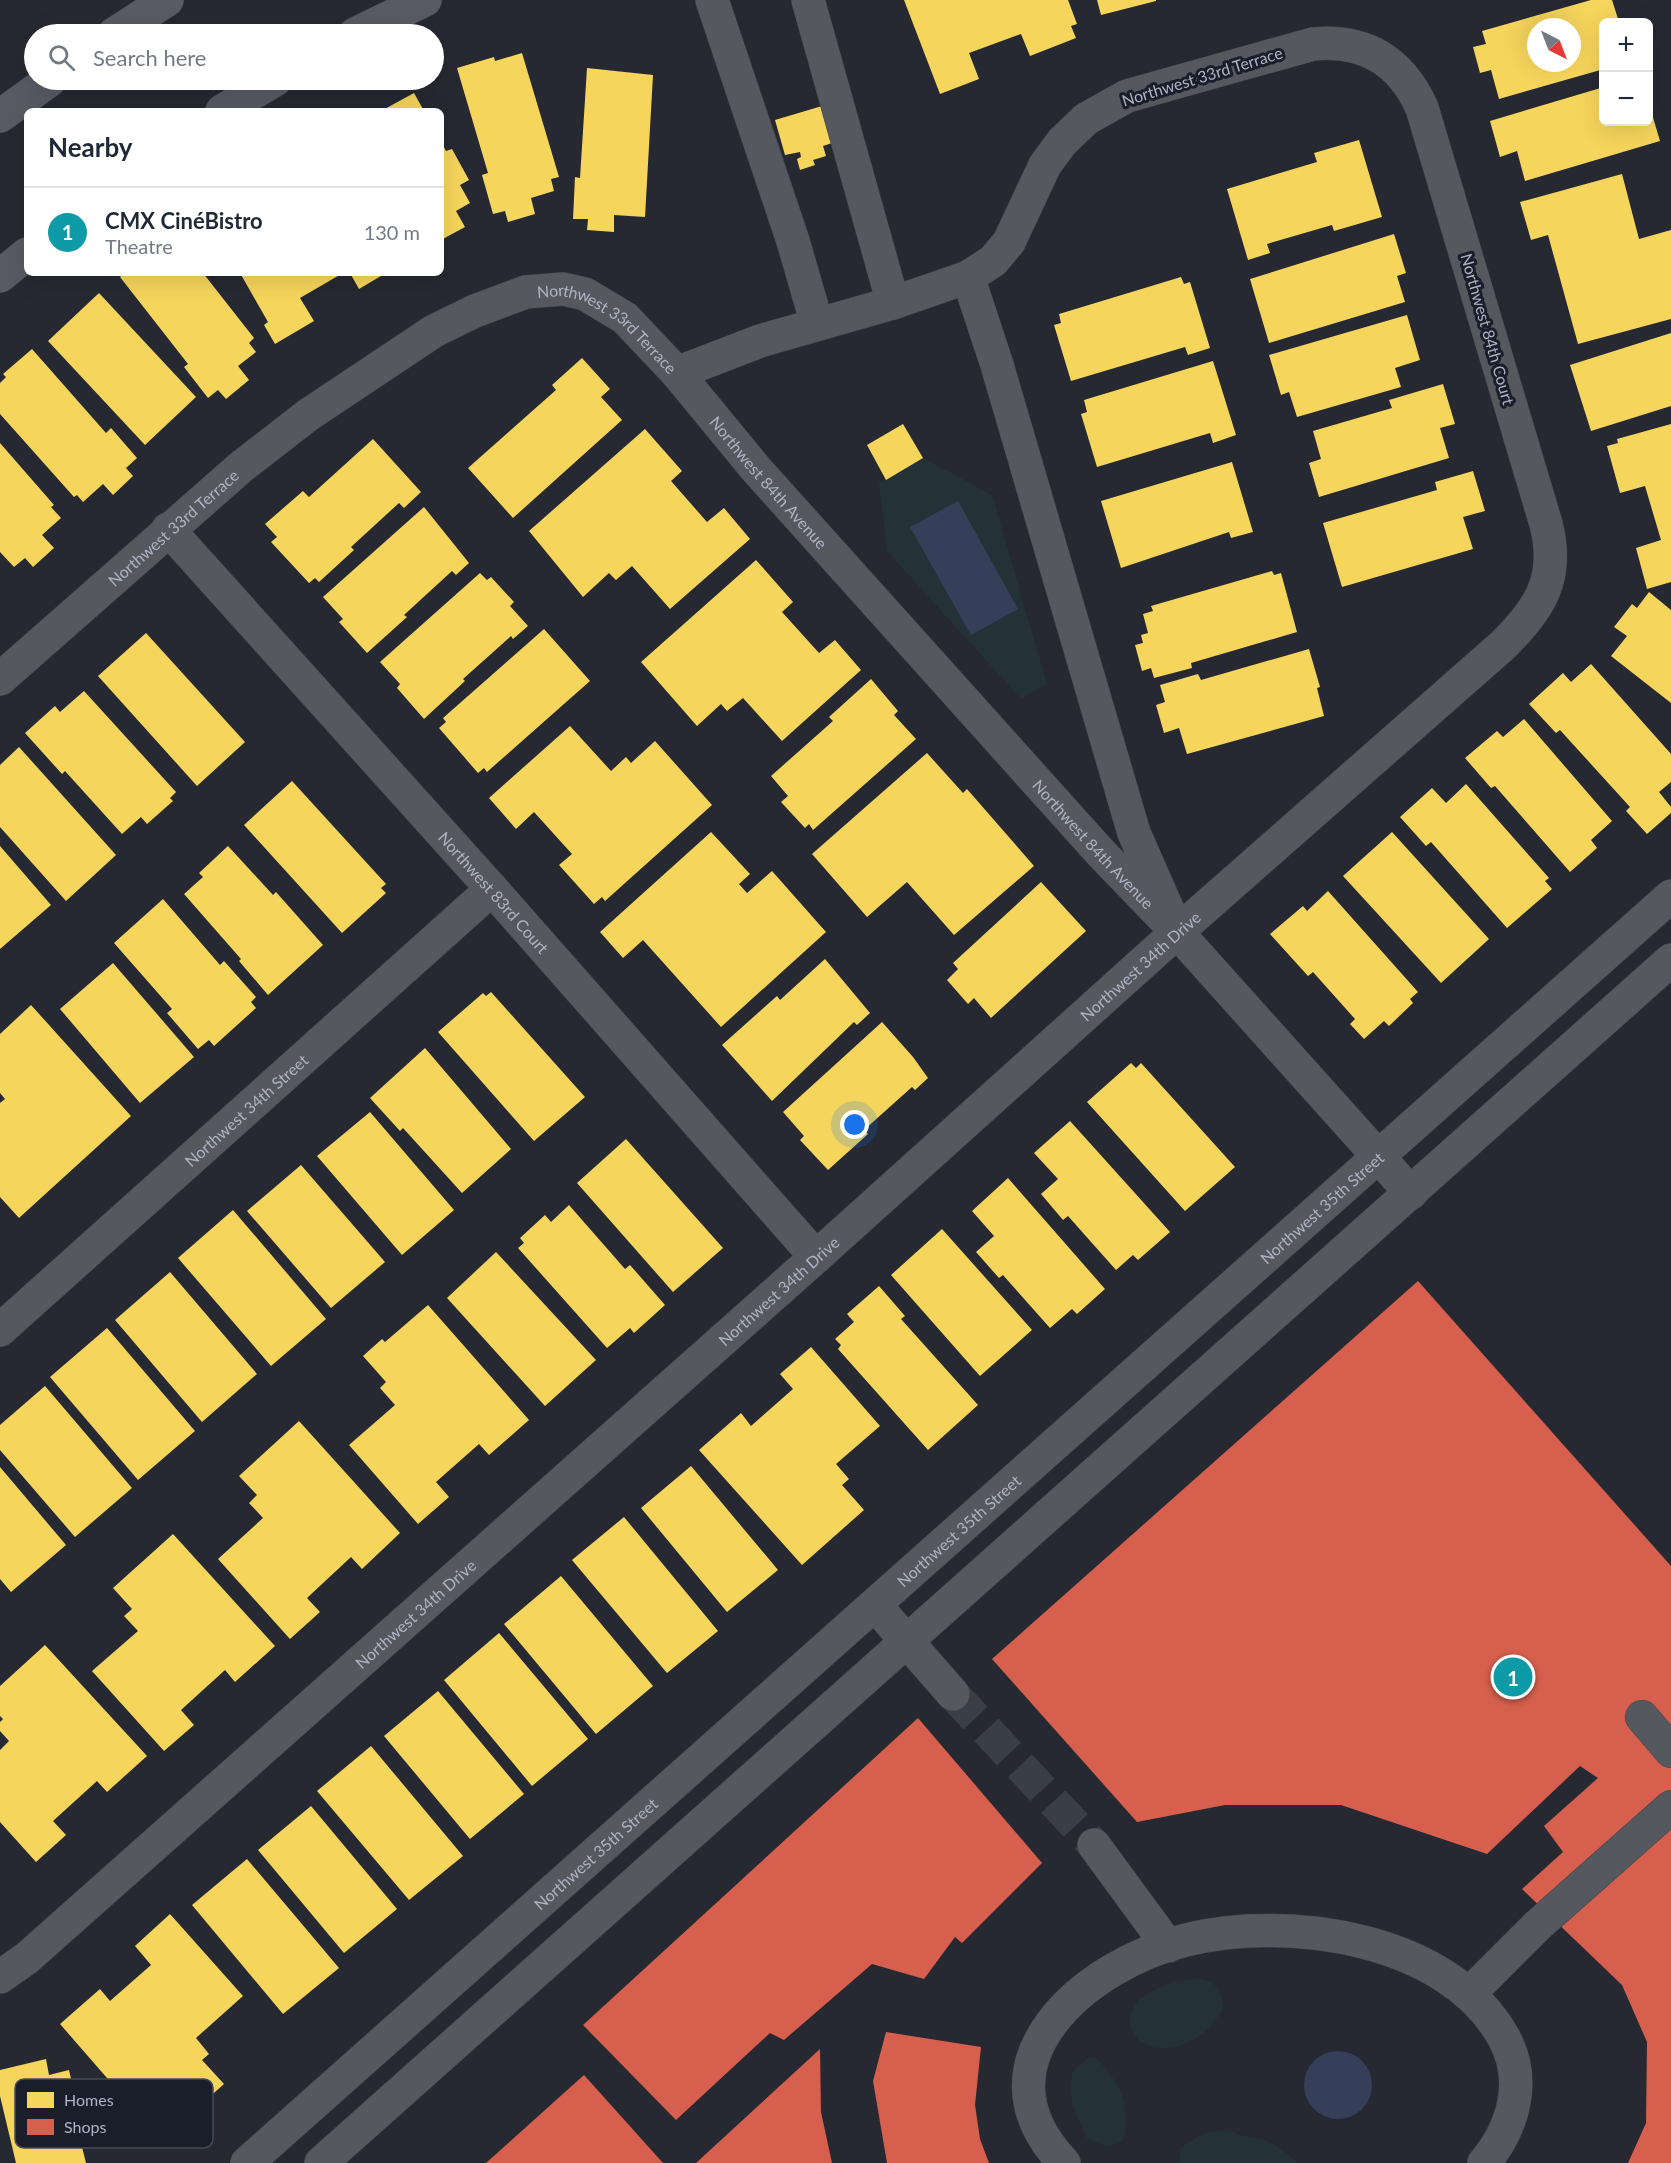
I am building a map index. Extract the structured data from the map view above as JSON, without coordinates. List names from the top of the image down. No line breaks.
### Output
{"streets":{"street":["Northwest 33rd Terrace","Northwest 84th Court","Northwest 84th Avenue","Northwest 83rd Court","Northwest 34th Drive","Northwest 34th Street","Northwest 35th Street"]},"crossings":[["Northwest 33rd Terrace","Northwest 84th Court"],["Northwest 33rd Terrace","Northwest 84th Avenue"],["Northwest 33rd Terrace","Northwest 83rd Court"],["Northwest 84th Court","Northwest 34th Drive"],["Northwest 84th Avenue","Northwest 34th Drive"],["Northwest 83rd Court","Northwest 34th Drive"],["Northwest 83rd Court","Northwest 34th Street"]],"legend":["Homes","Shops"],"north":"bottom right","page":{"map_buttons":["+","−"],"search":"Search here","heading":"Nearby","list":[{"mark":"1","name":"CMX CinéBistro","note":"Theatre","value":"130 m"}],"pins":"1"}}
